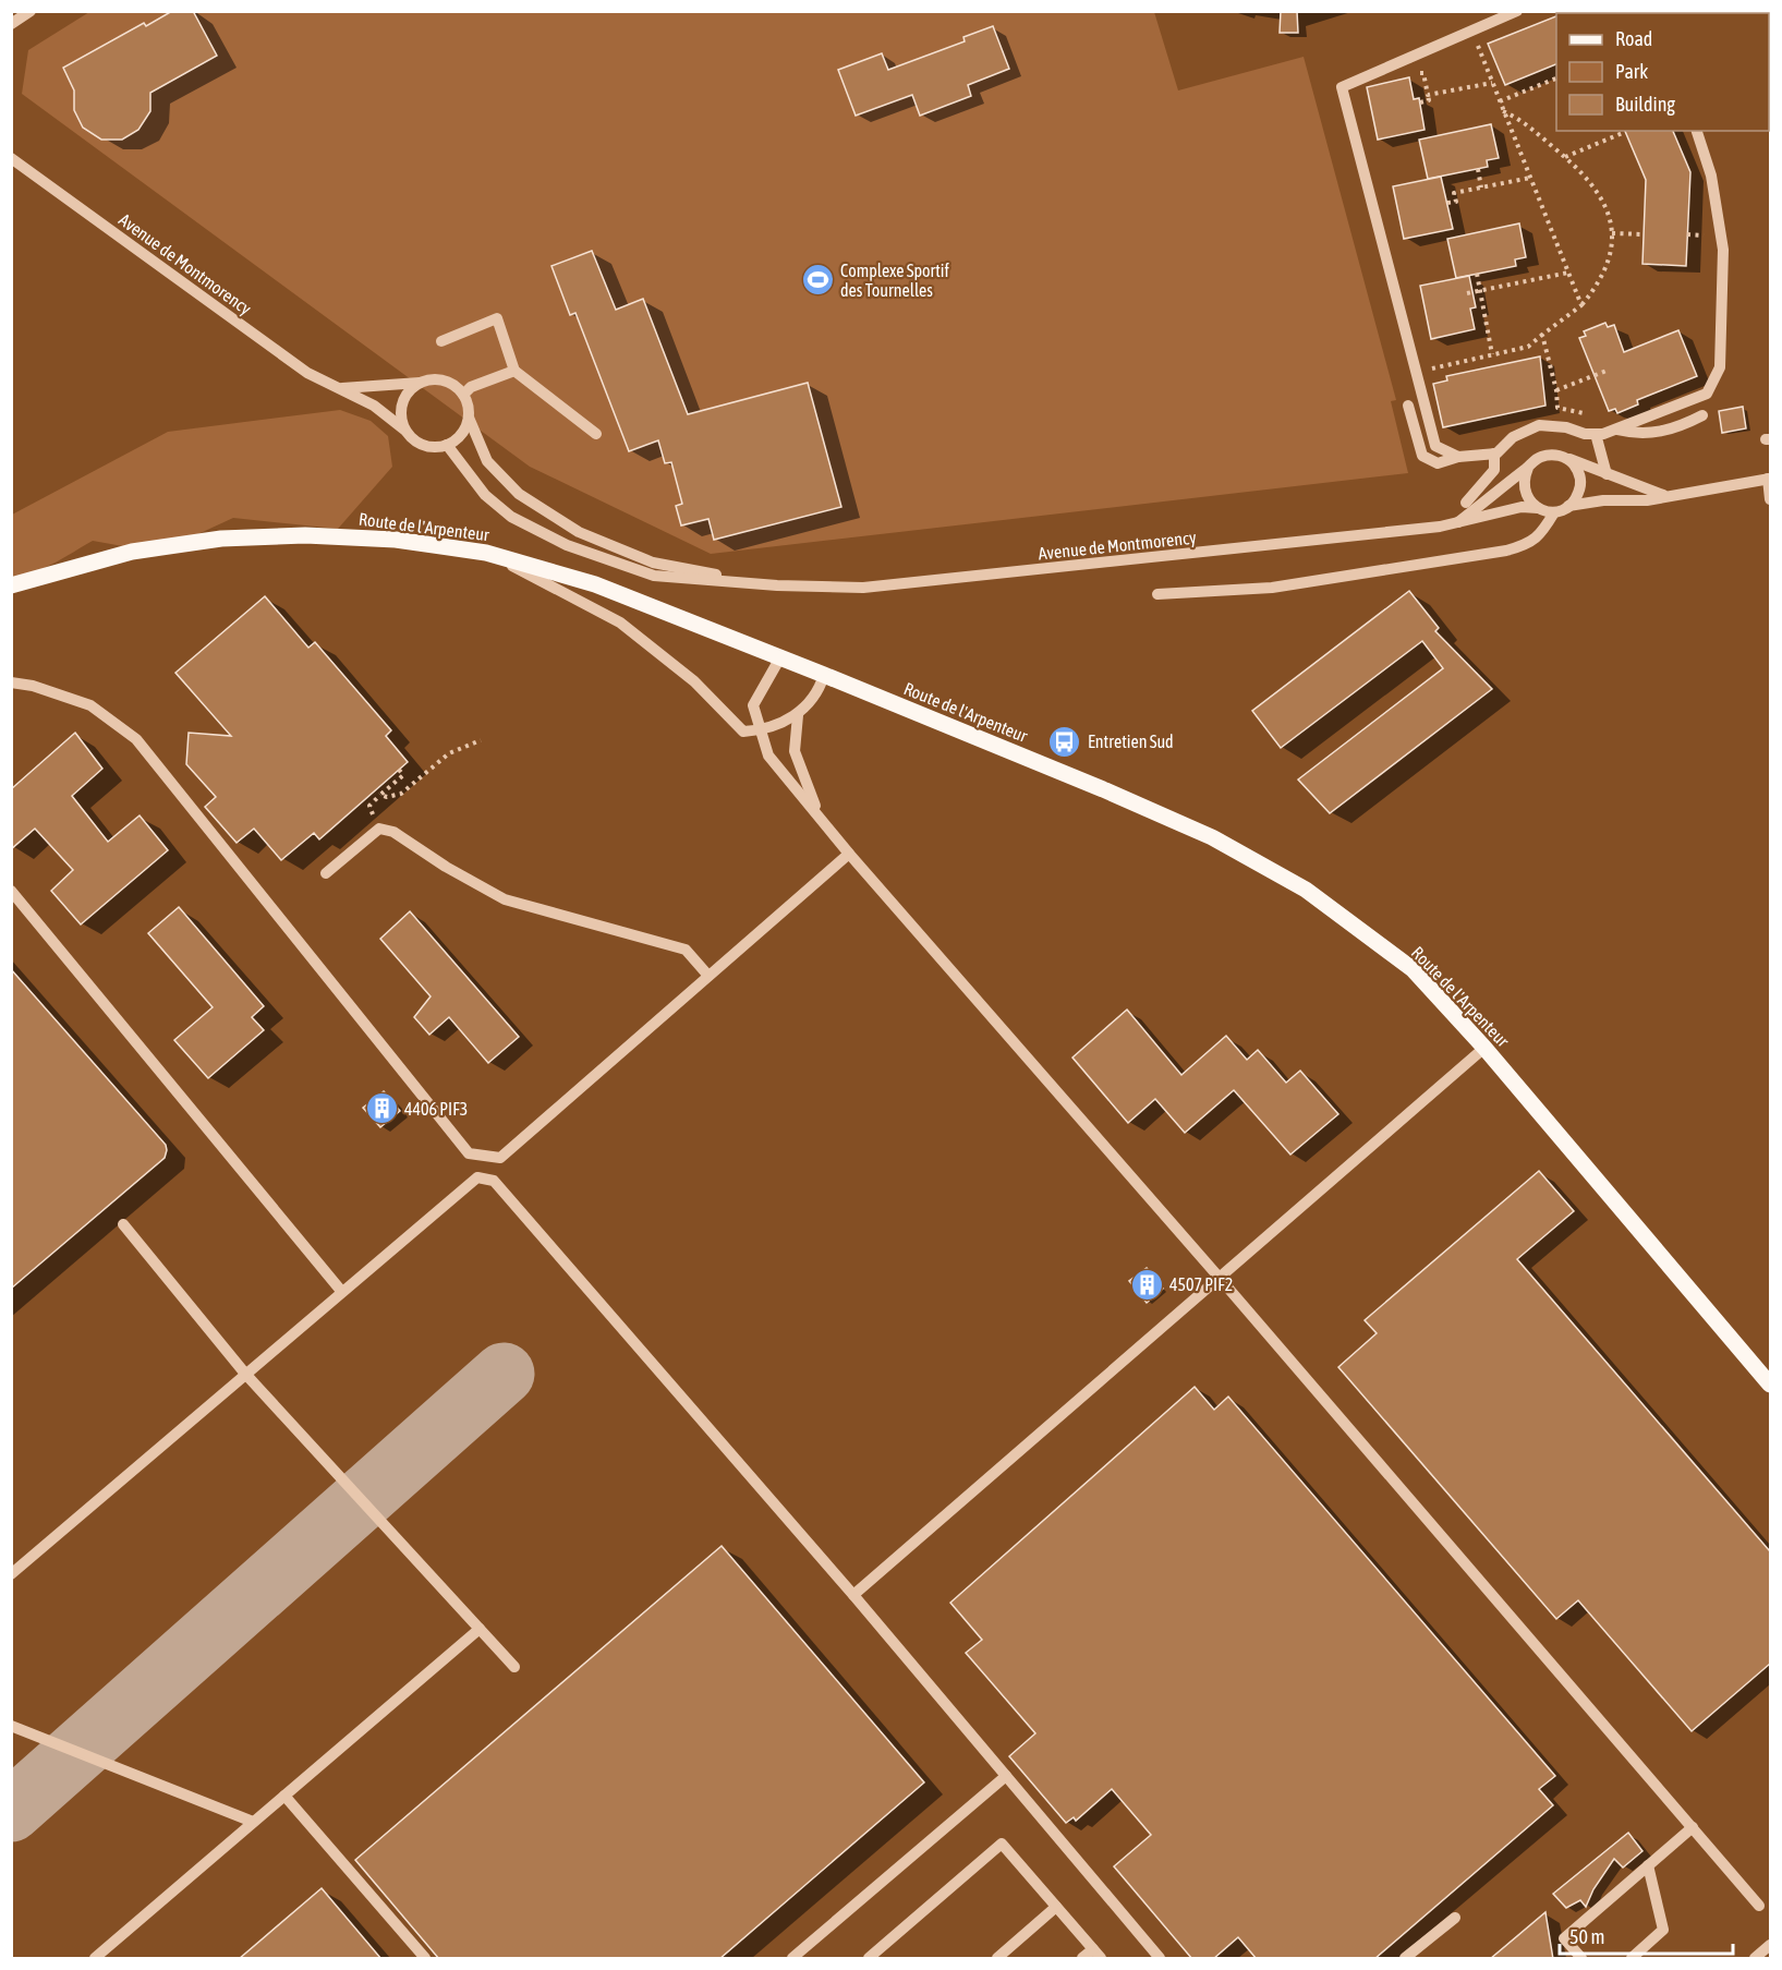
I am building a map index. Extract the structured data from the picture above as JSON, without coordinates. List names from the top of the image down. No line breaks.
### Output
{"streets":{"main road":["Route de l'Arpenteur"],"street":["Avenue de Montmorency"]},"places":{"sports":["Complexe Sportif des Tournelles"],"bus stop":["Entretien Sud"],"building":["4406 PIF3","4507 PIF2"]},"legend":["Road","Park","Building"],"scale_bar":"50 m"}
